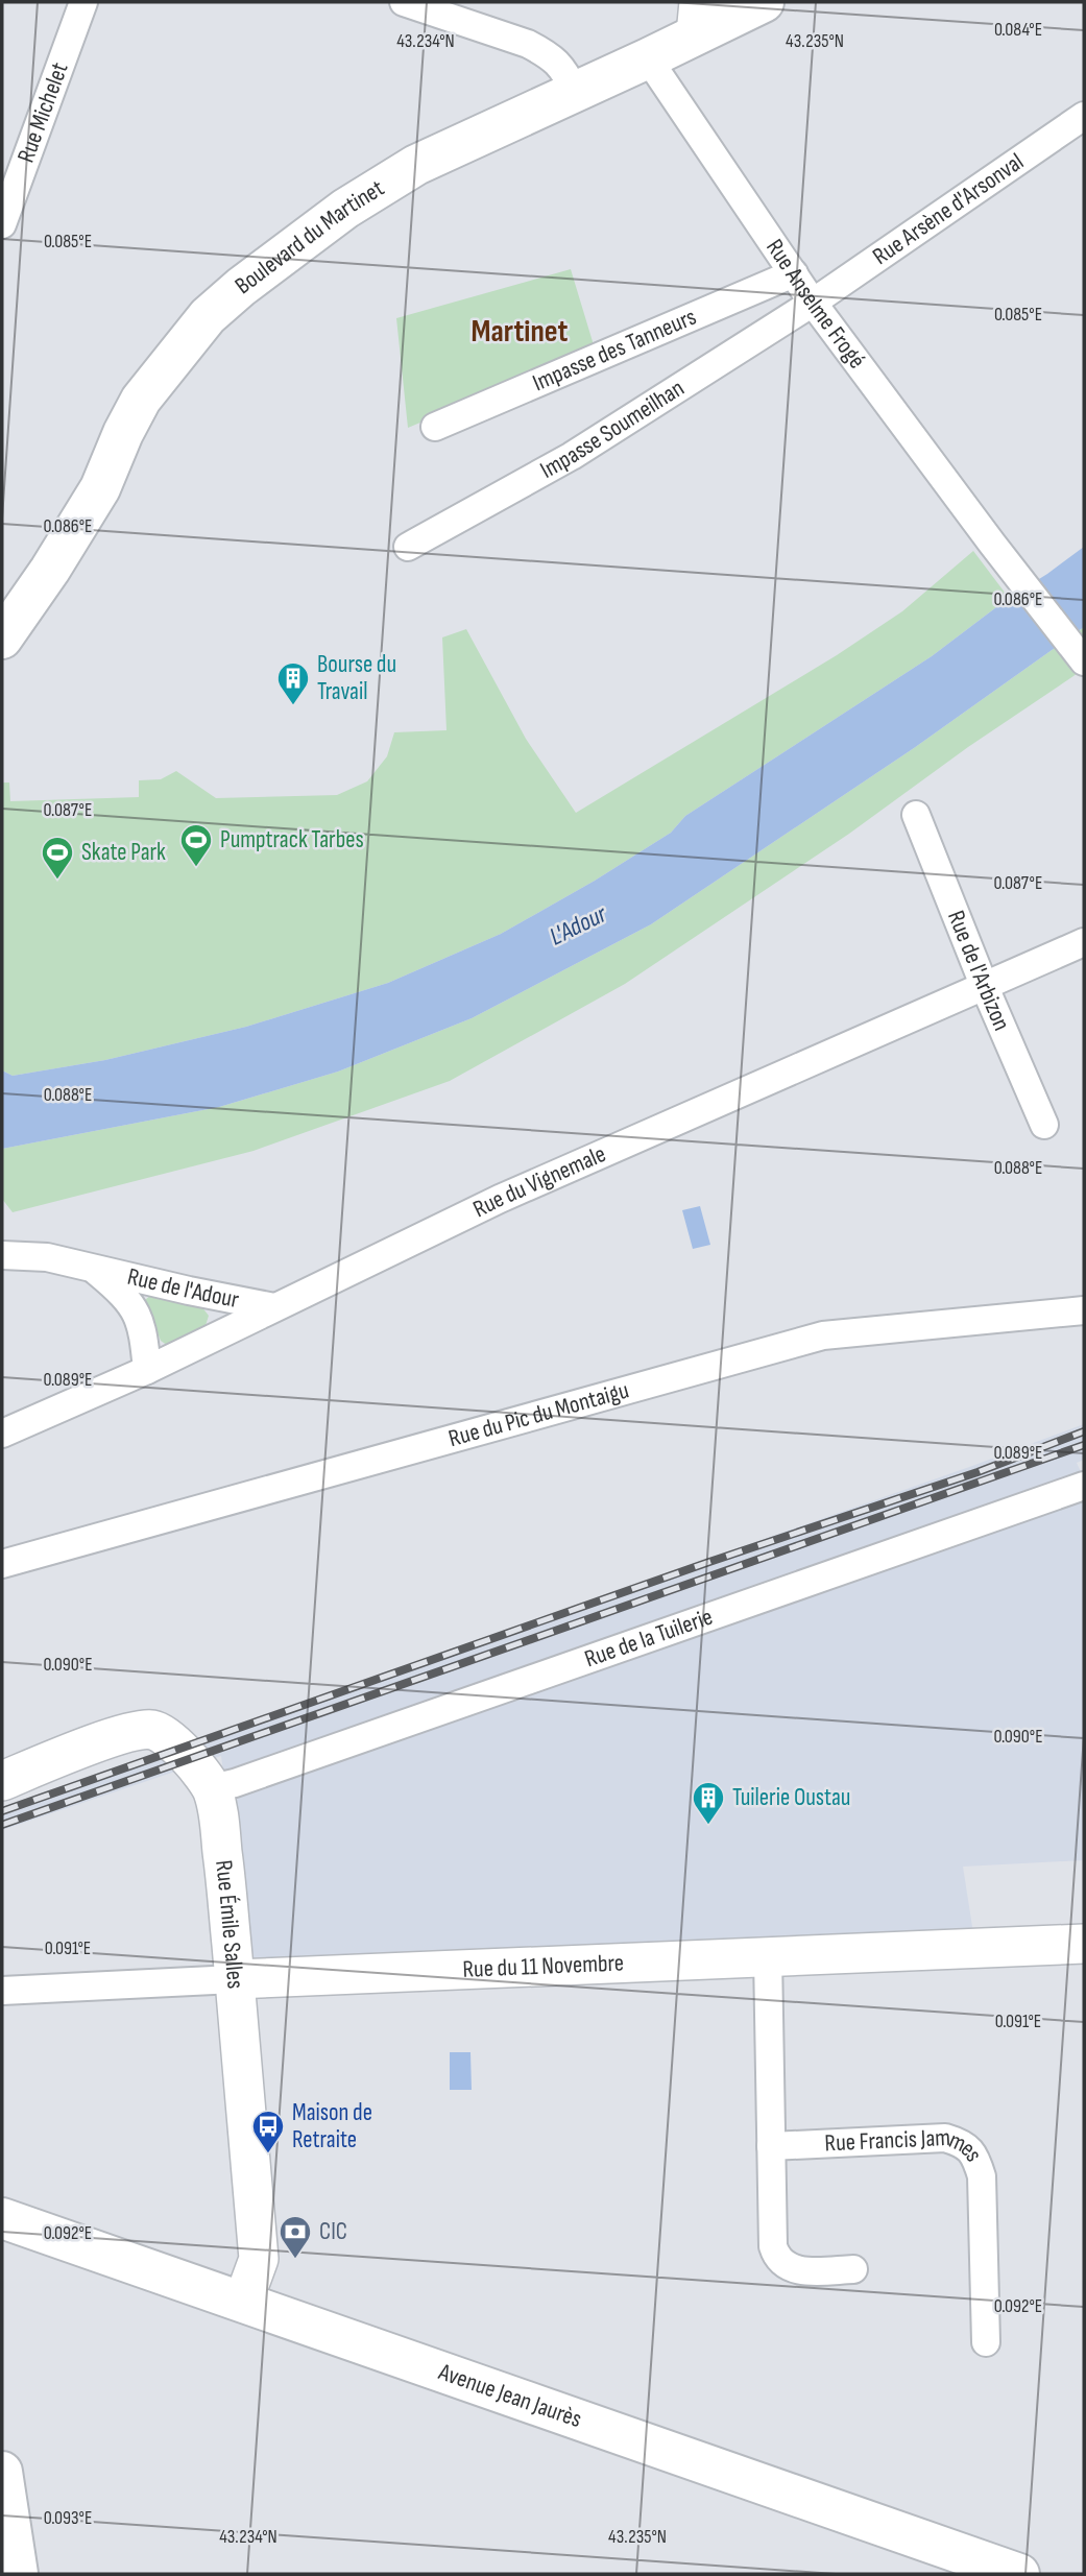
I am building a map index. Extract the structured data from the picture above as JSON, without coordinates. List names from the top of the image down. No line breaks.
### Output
{"streets":{"main road":["Boulevard du Martinet","Avenue Jean Jaurès"],"street":["Rue Michelet","Rue Arsène d'Arsonval","Rue Anselme Frogé","Impasse des Tanneurs","Impasse Soumeilhan","Rue de l'Arbizon","Rue du Vignemale","Rue de l'Adour","Rue du Pic du Montaigu","Rue de la Tuilerie","Rue Émile Salles","Rue du 11 Novembre","Rue Francis Jammes"]},"crossings":[["Rue Arsène d'Arsonval","Rue Anselme Frogé"],["Rue Arsène d'Arsonval","Impasse Soumeilhan"],["Boulevard du Martinet","Rue Anselme Frogé"],["Rue Anselme Frogé","Impasse des Tanneurs"],["Rue Anselme Frogé","Impasse Soumeilhan"],["Rue de l'Arbizon","Rue du Vignemale"],["Rue du Vignemale","Rue de l'Adour"],["Rue de la Tuilerie","Rue Émile Salles"],["Rue Émile Salles","Rue du 11 Novembre"],["Rue Émile Salles","Avenue Jean Jaurès"]],"districts":["Martinet"],"water":["L'Adour"],"places":{"building":["Bourse du Travail","Tuilerie Oustau"],"sports":["Pumptrack Tarbes","Skate Park"],"bus stop":["Maison de Retraite"],"bank":["CIC"]},"coordinates":["0.084°E","43.234°N","43.235°N","0.085°E","0.086°E","0.087°E","0.088°E","0.089°E","0.090°E","0.091°E","0.092°E","0.093°E"]}
